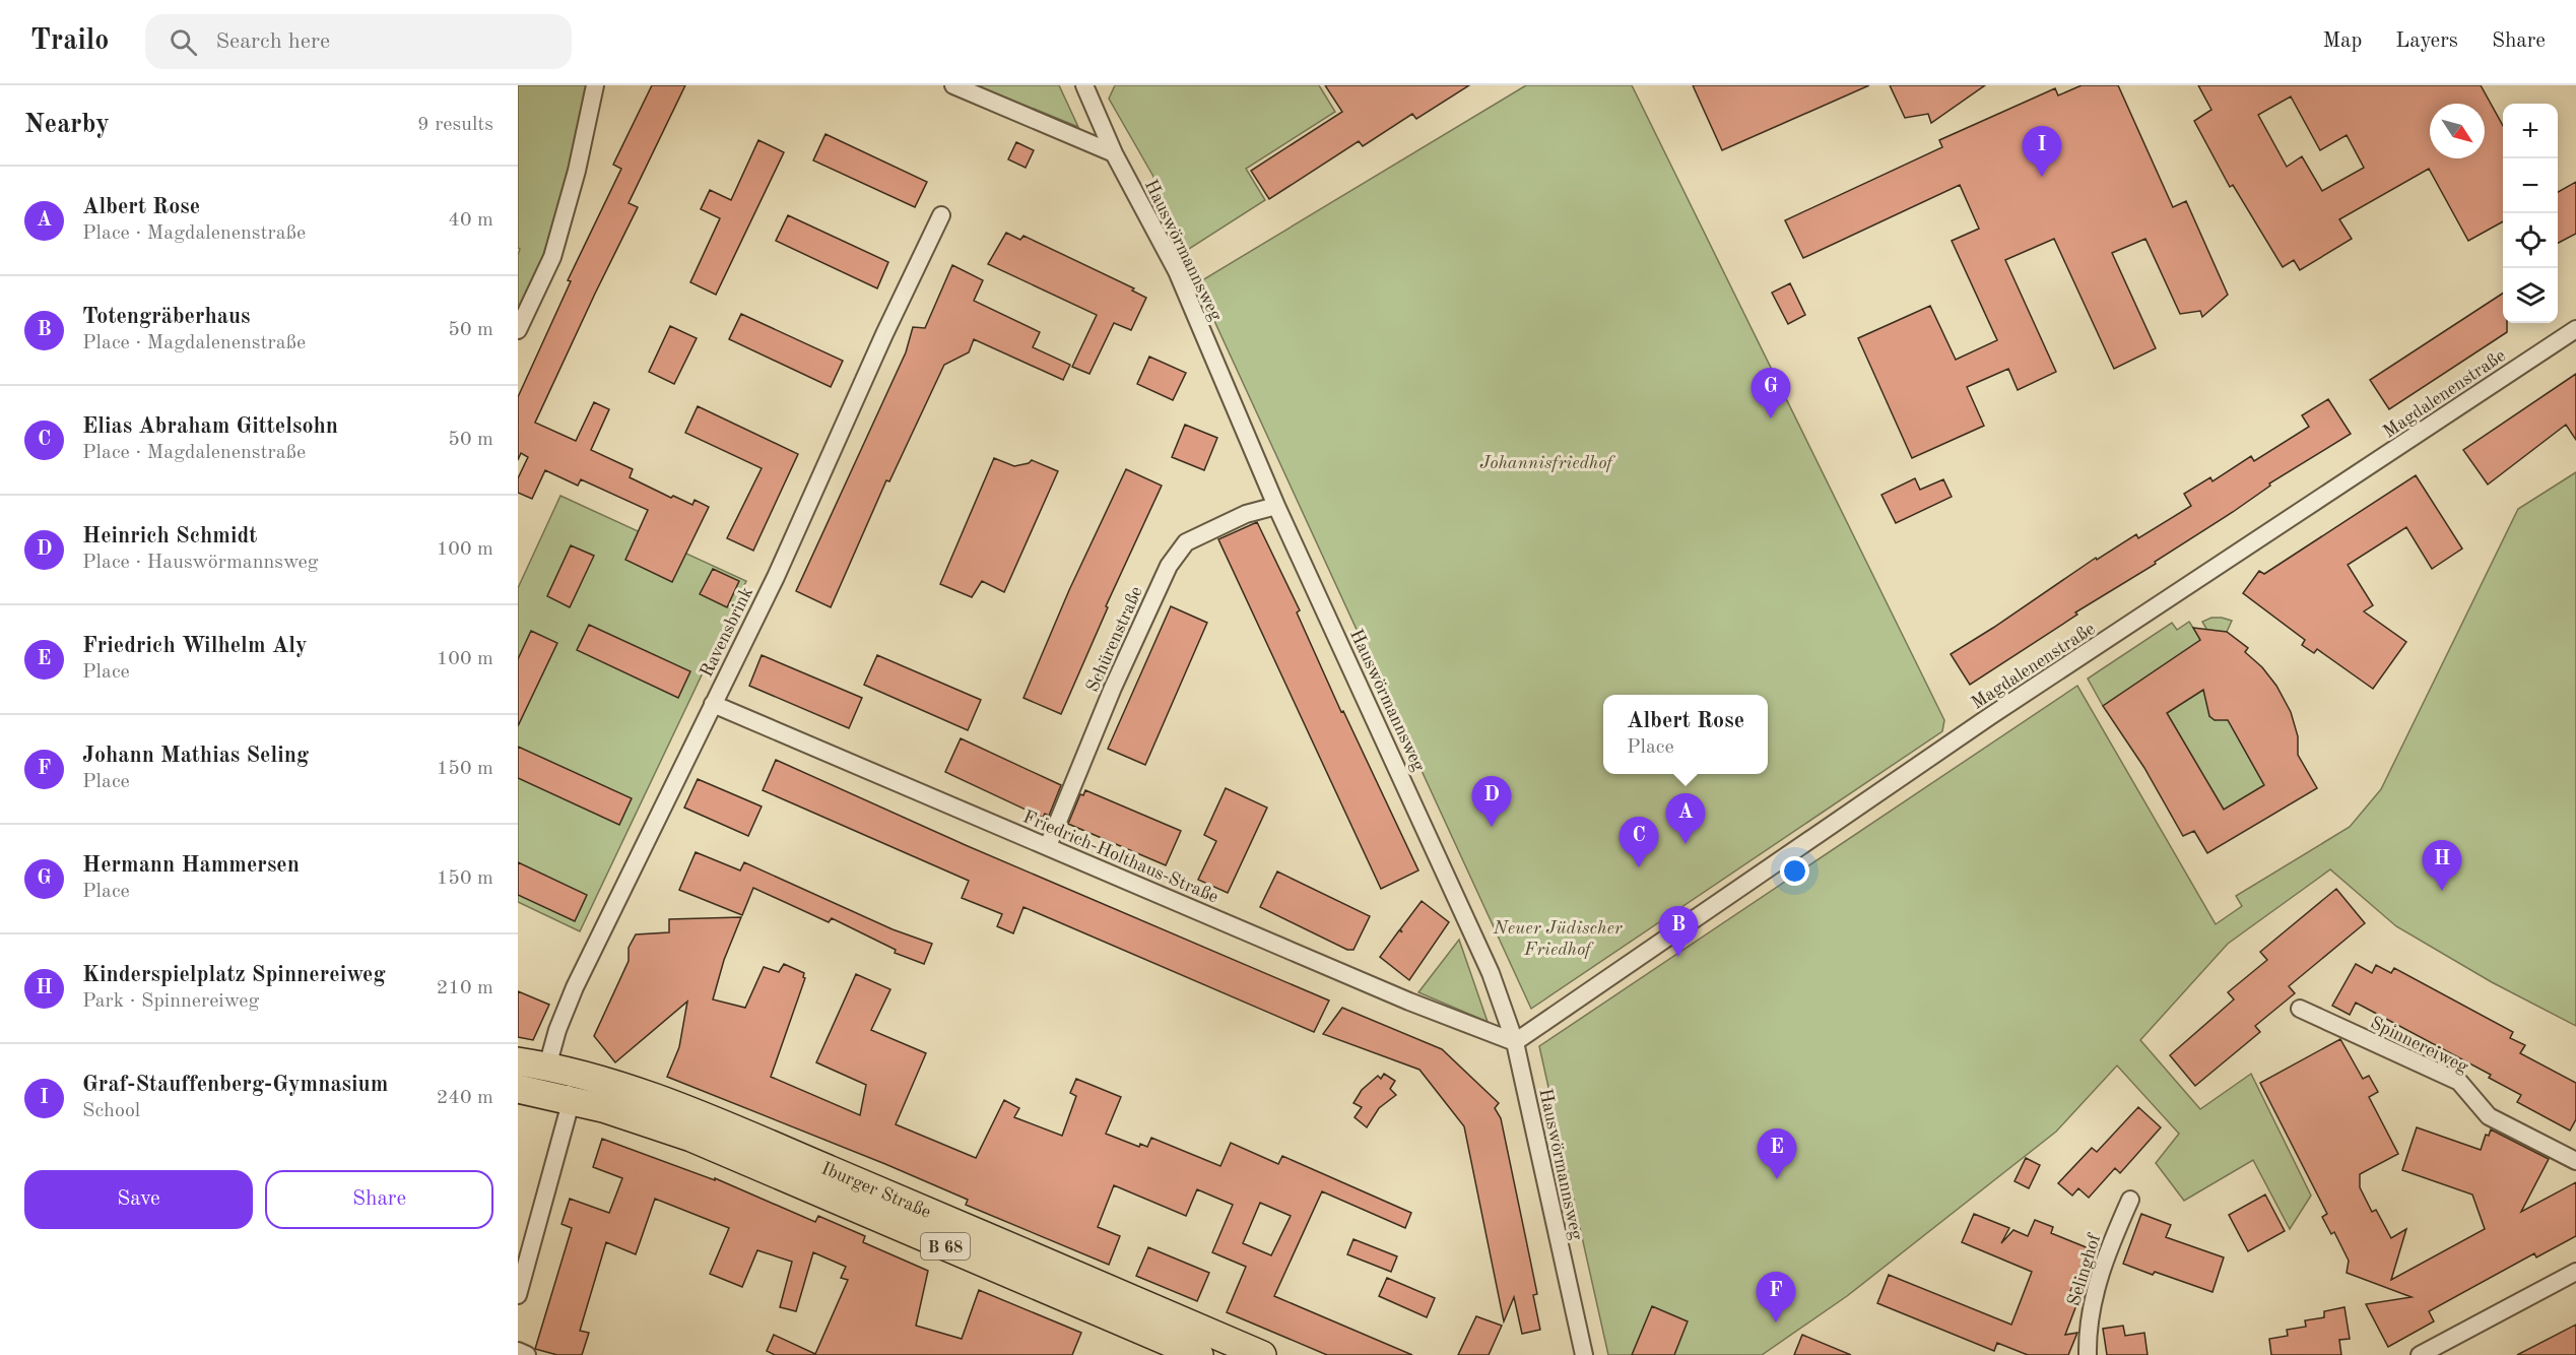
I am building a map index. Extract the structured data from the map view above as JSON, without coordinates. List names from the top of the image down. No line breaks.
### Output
{"streets":{"main road":["Iburger Straße","B 68"],"street":["Hauswörmannsweg","Magdalenenstraße","Ravensbrink","Schürenstraße","Friedrich-Holthaus-Straße","Spinnereiweg","Selinghof"]},"crossings":[["Hauswörmannsweg","Magdalenenstraße"],["Hauswörmannsweg","Schürenstraße"],["Hauswörmannsweg","Friedrich-Holthaus-Straße"],["Magdalenenstraße","Friedrich-Holthaus-Straße"],["Ravensbrink","Friedrich-Holthaus-Straße"],["Ravensbrink","Iburger Straße"],["Schürenstraße","Friedrich-Holthaus-Straße"]],"parks":["Johannisfriedhof","Neuer Jüdischer Friedhof"],"north":"bottom right","page":{"header":"Trailo","search":"Search here","nav":["Map","Layers","Share"],"heading":["Nearby","9 results"],"map_buttons":["+","−"],"pins":["I","G","D","A","C","H","B","E","F"],"list":[{"mark":"A","name":"Albert Rose","note":"Place · Magdalenenstraße","value":"40 m"},{"mark":"B","name":"Totengräberhaus","note":"Place · Magdalenenstraße","value":"50 m"},{"mark":"C","name":"Elias Abraham Gittelsohn","note":"Place · Magdalenenstraße","value":"50 m"},{"mark":"D","name":"Heinrich Schmidt","note":"Place · Hauswörmannsweg","value":"100 m"},{"mark":"E","name":"Friedrich Wilhelm Aly","note":"Place","value":"100 m"},{"mark":"F","name":"Johann Mathias Seling","note":"Place","value":"150 m"},{"mark":"G","name":"Hermann Hammersen","note":"Place","value":"150 m"},{"mark":"H","name":"Kinderspielplatz Spinnereiweg","note":"Park · Spinnereiweg","value":"210 m"},{"mark":"I","name":"Graf-Stauffenberg-Gymnasium","note":"School","value":"240 m"}],"popup":["Albert Rose","Place"],"buttons":["Save","Share"]}}
